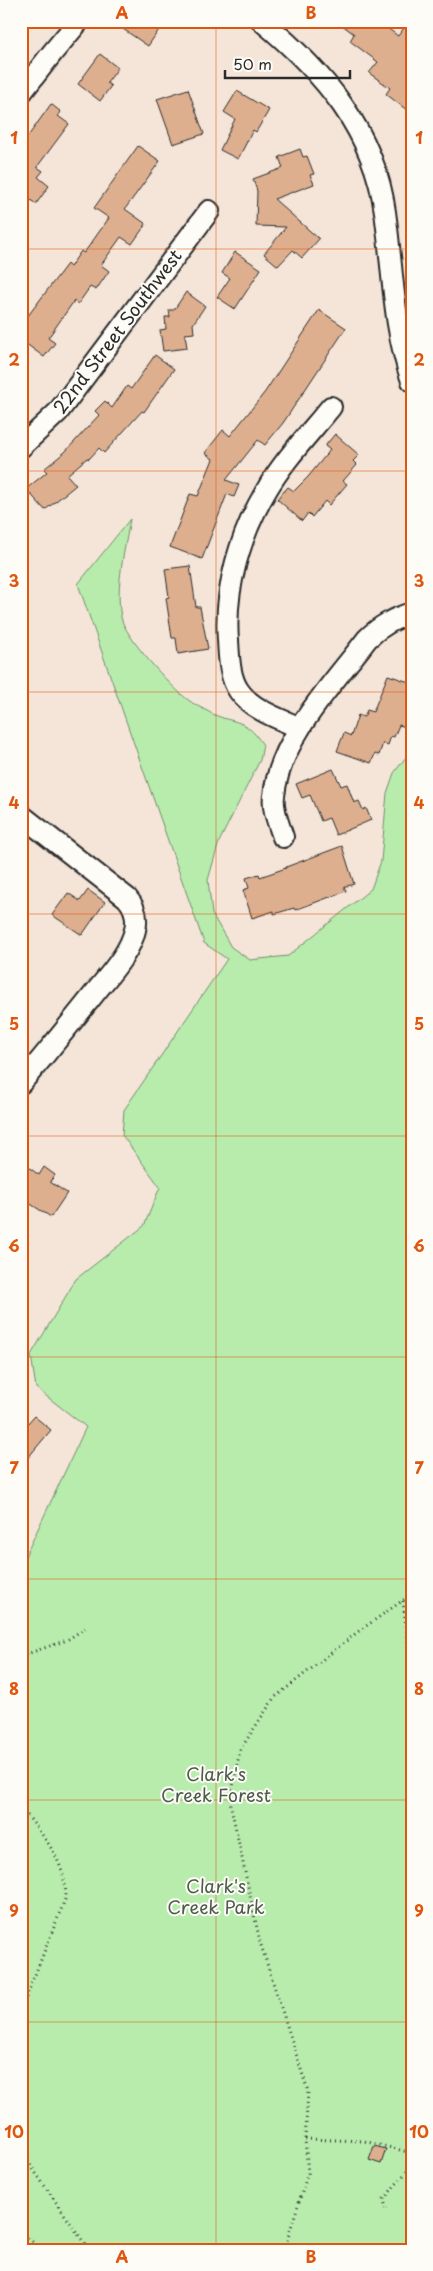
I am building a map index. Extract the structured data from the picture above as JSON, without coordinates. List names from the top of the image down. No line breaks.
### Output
{"streets":{"street":["22nd Street Southwest"]},"parks":["Clark's Creek Forest","Clark's Creek Park"],"scale_bar":"50 m","grid":{"columns":["A","B"],"rows":["1","2","3","4","5","6","7","8","9","10"]}}
